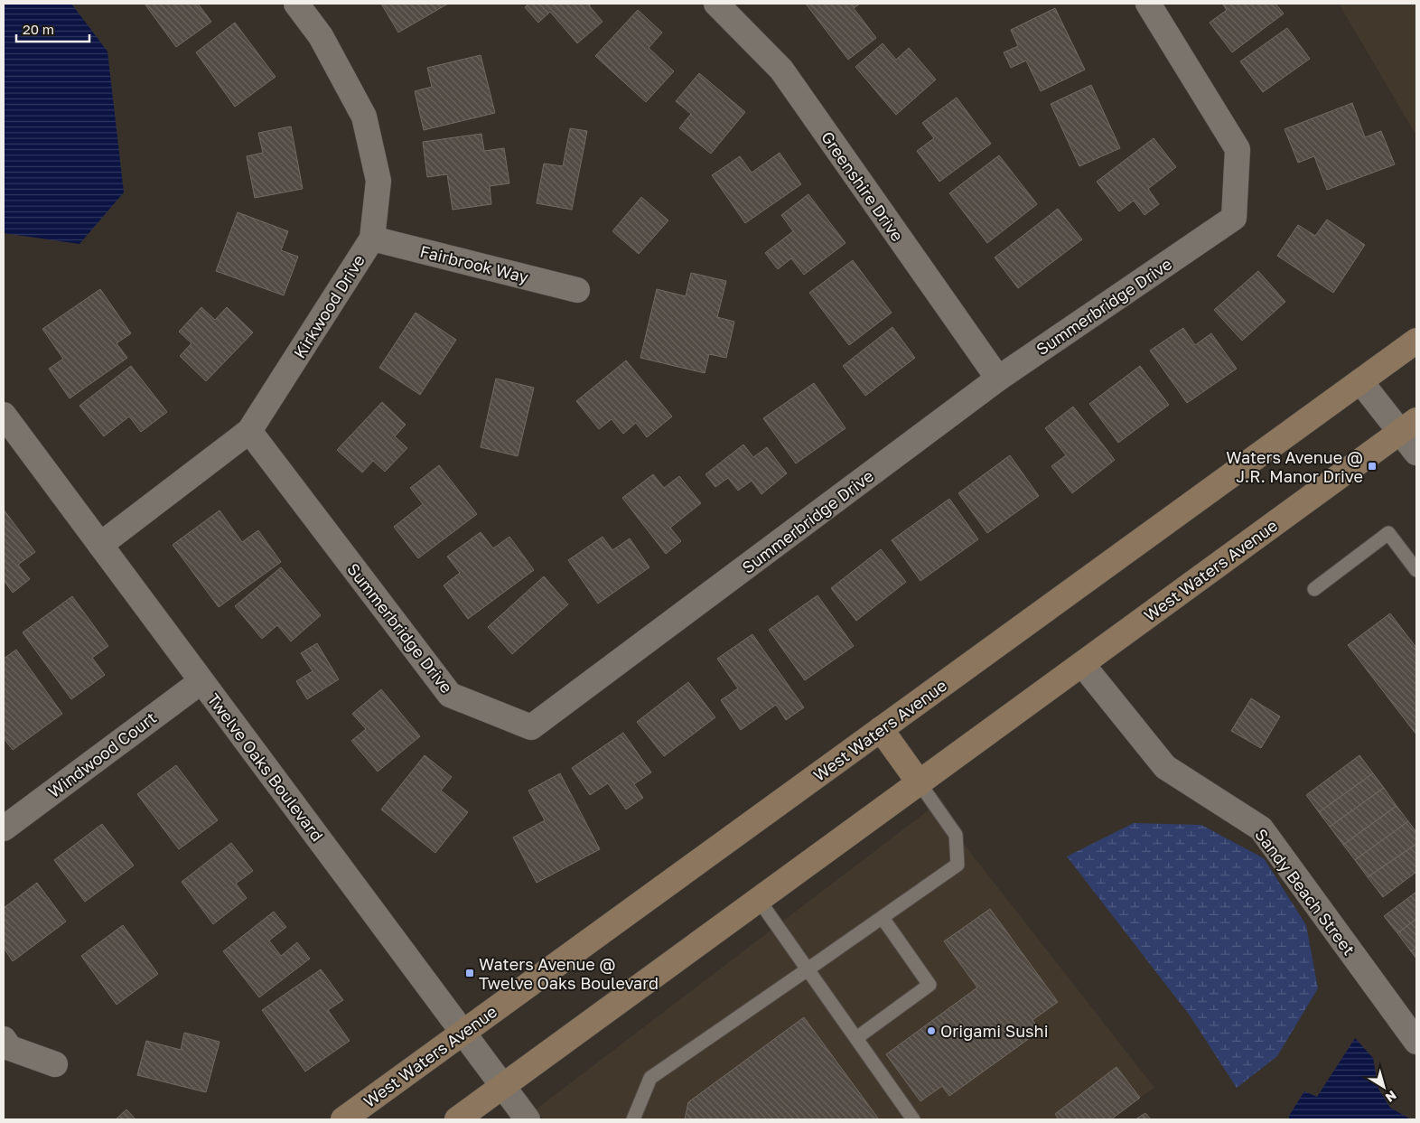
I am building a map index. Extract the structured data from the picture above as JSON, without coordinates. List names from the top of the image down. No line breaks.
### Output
{"streets":{"main road":["West Waters Avenue"],"street":["Greenshire Drive","Fairbrook Way","Kirkwood Drive","Summerbridge Drive","Windwood Court","Twelve Oaks Boulevard","Sandy Beach Street"]},"crossings":[["Greenshire Drive","Summerbridge Drive"],["Fairbrook Way","Kirkwood Drive"],["Kirkwood Drive","Summerbridge Drive"],["Kirkwood Drive","Twelve Oaks Boulevard"],["West Waters Avenue","Twelve Oaks Boulevard"],["West Waters Avenue","Sandy Beach Street"],["Windwood Court","Twelve Oaks Boulevard"]],"places":{"transit":["Waters Avenue @ J.R. Manor Drive","Waters Avenue @ Twelve Oaks Boulevard"],"other":["Origami Sushi"]},"scale_bar":"20 m","north":"bottom right"}
